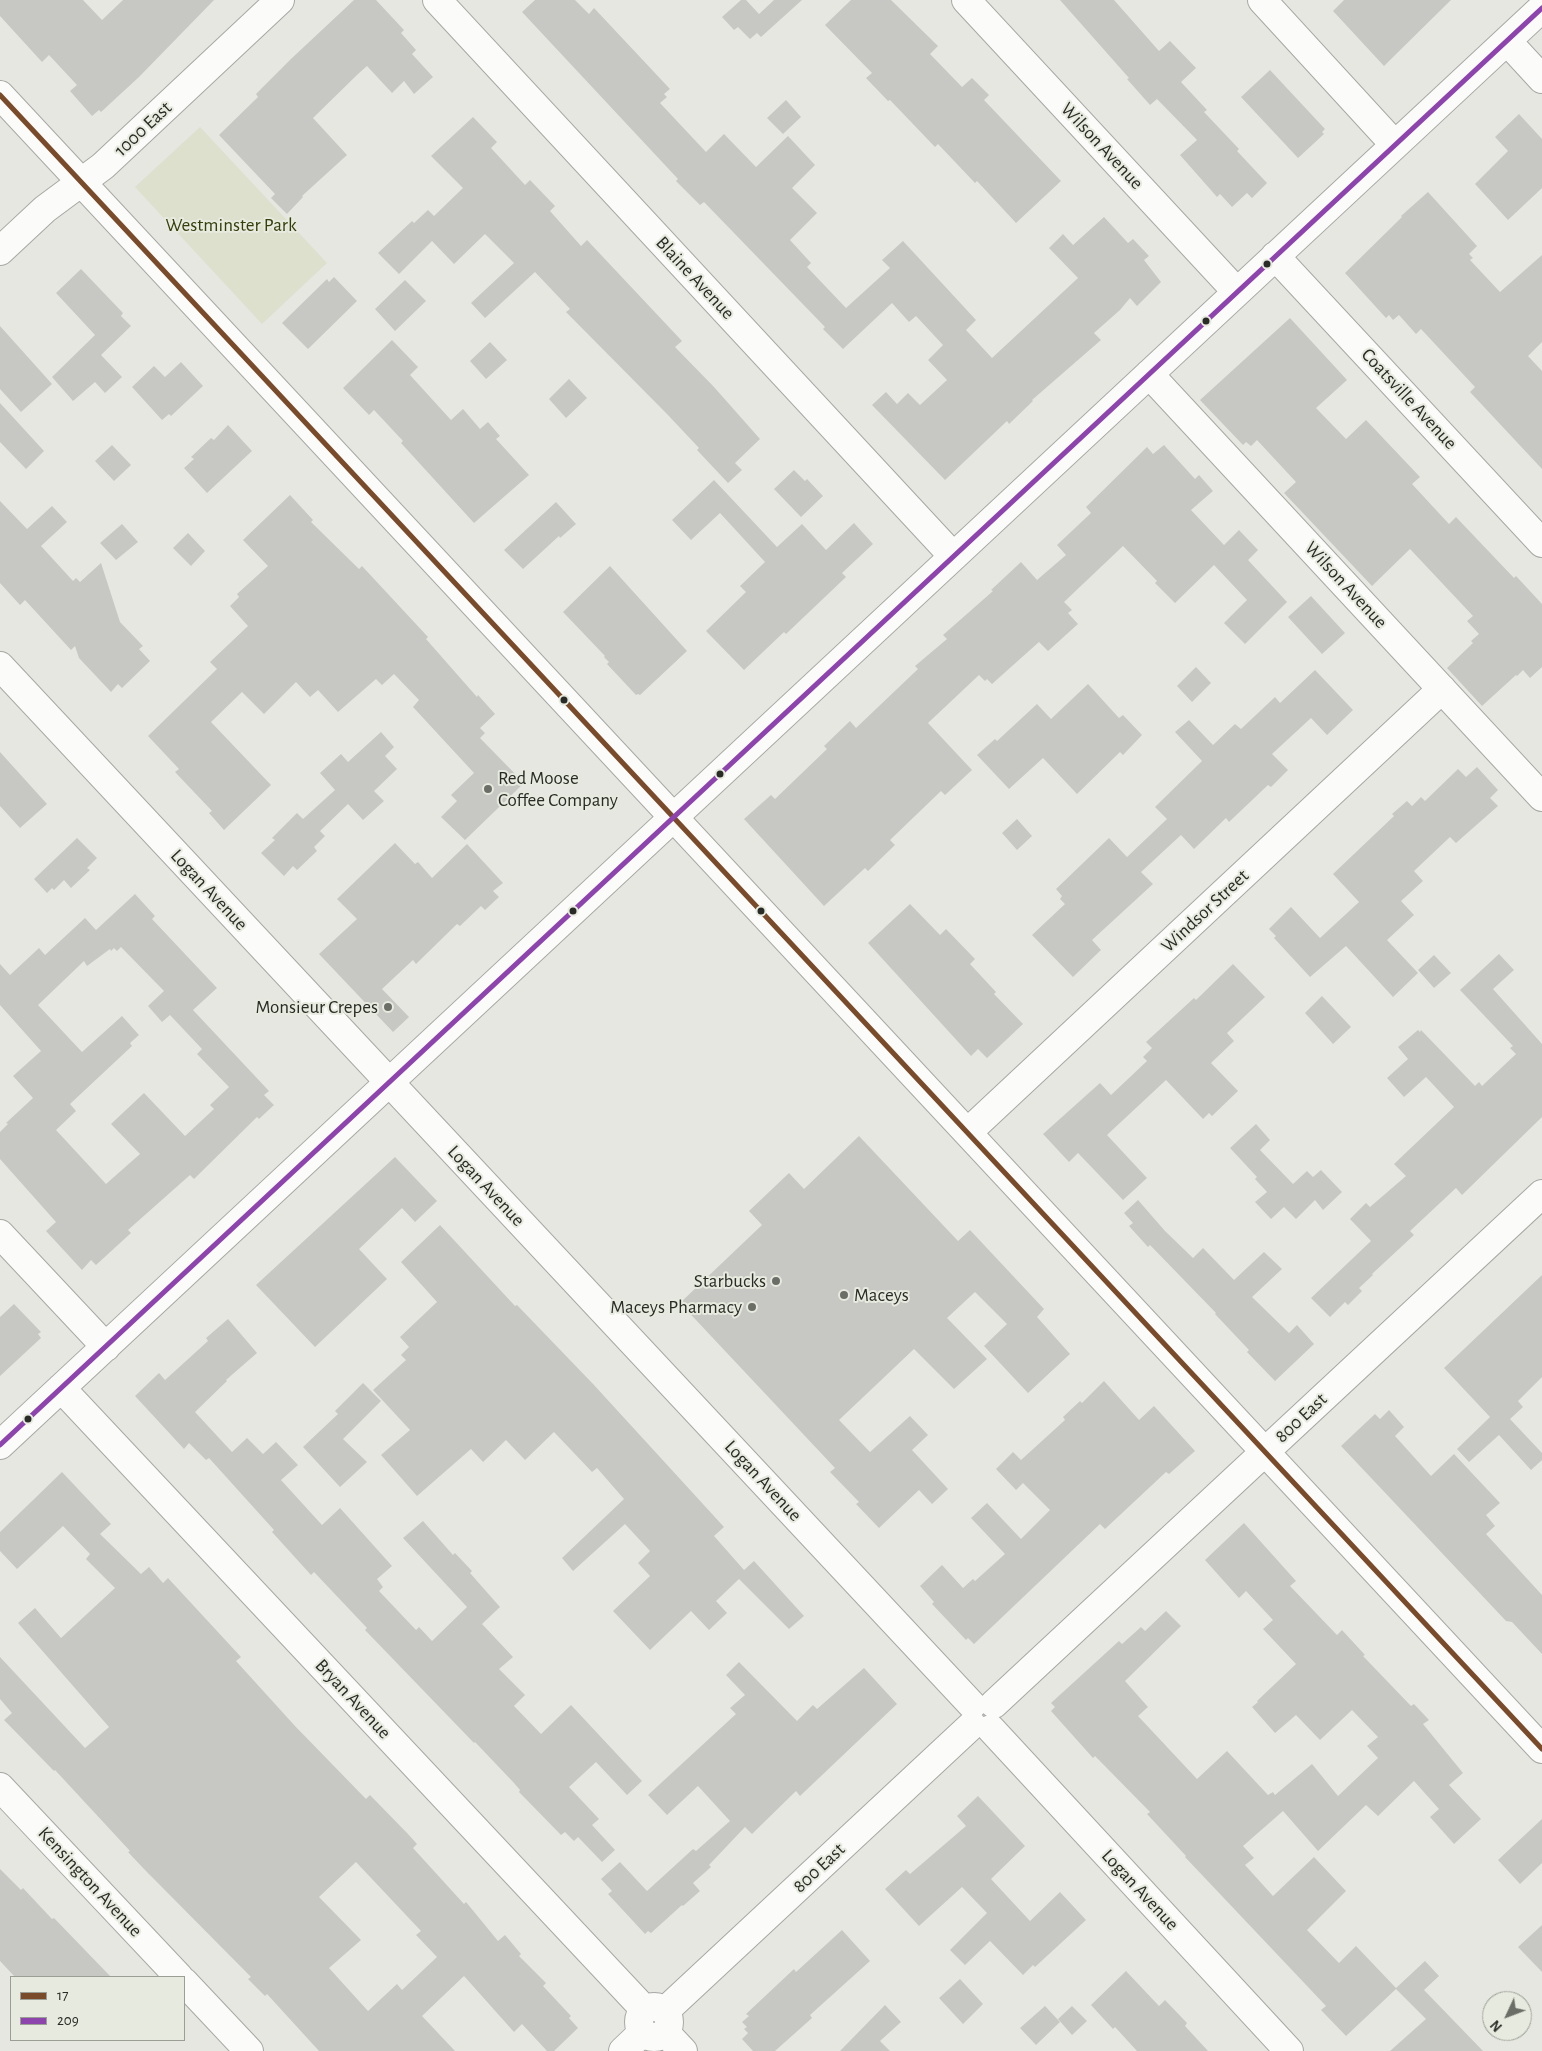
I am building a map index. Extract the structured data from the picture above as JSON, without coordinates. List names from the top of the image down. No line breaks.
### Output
{"streets":{"street":["1000 East","Wilson Avenue","Blaine Avenue","Coatsville Avenue","Logan Avenue","Windsor Street","800 East","Bryan Avenue","Kensington Avenue"]},"crossings":[["Wilson Avenue","Windsor Street"],["Logan Avenue","800 East"],["800 East","Bryan Avenue"]],"parks":["Westminster Park"],"places":["Red Moose Coffee Company","Monsieur Crepes","Starbucks","Maceys","Maceys Pharmacy"],"lines":["transit line 209","transit line 17"],"legend":["17","209"],"north":"bottom left"}
